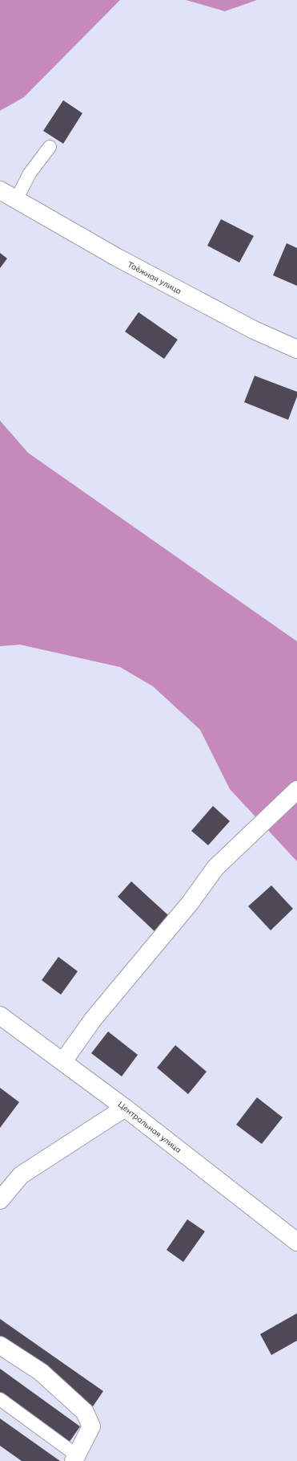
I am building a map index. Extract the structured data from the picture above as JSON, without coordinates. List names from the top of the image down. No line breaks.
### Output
{"streets":{"street":["Таёжная улица","Центральная улица"]}}
